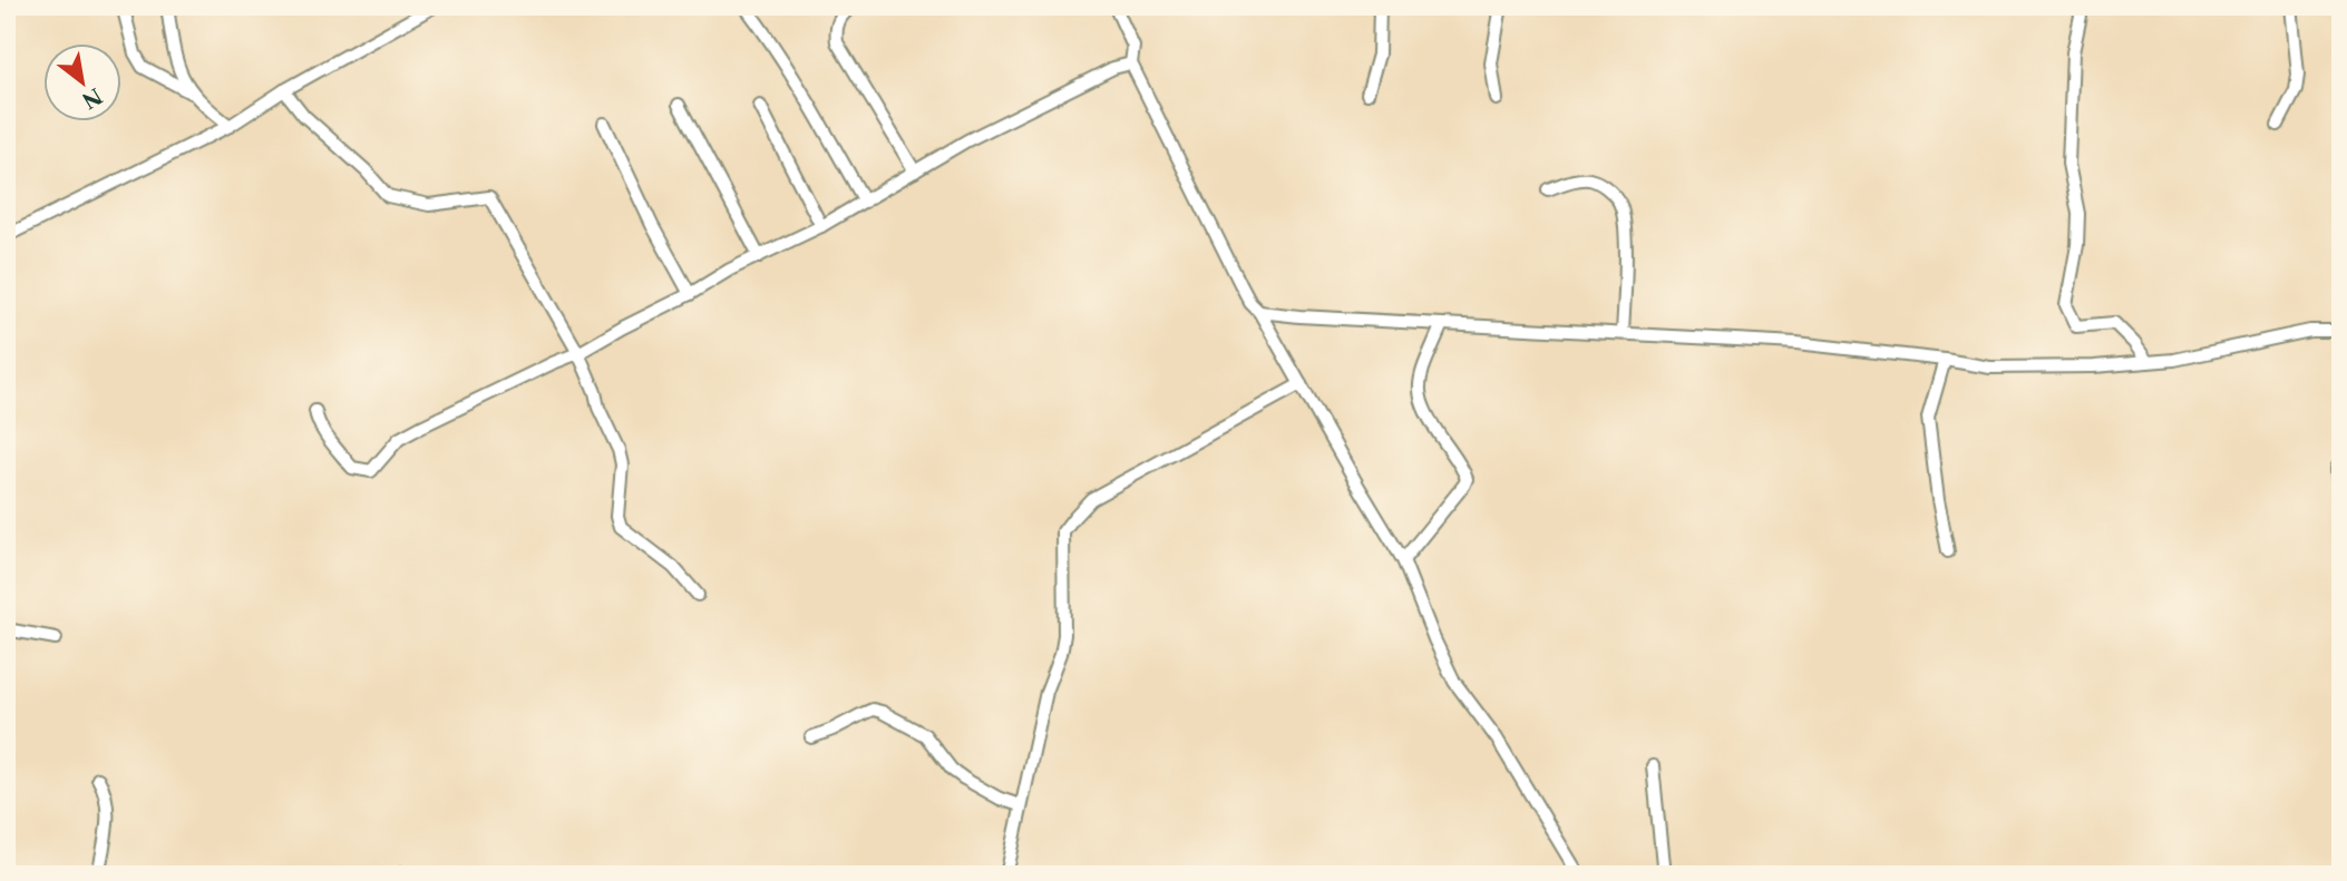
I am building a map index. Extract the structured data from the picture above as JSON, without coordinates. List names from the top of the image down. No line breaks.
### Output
{"north":"bottom right"}
